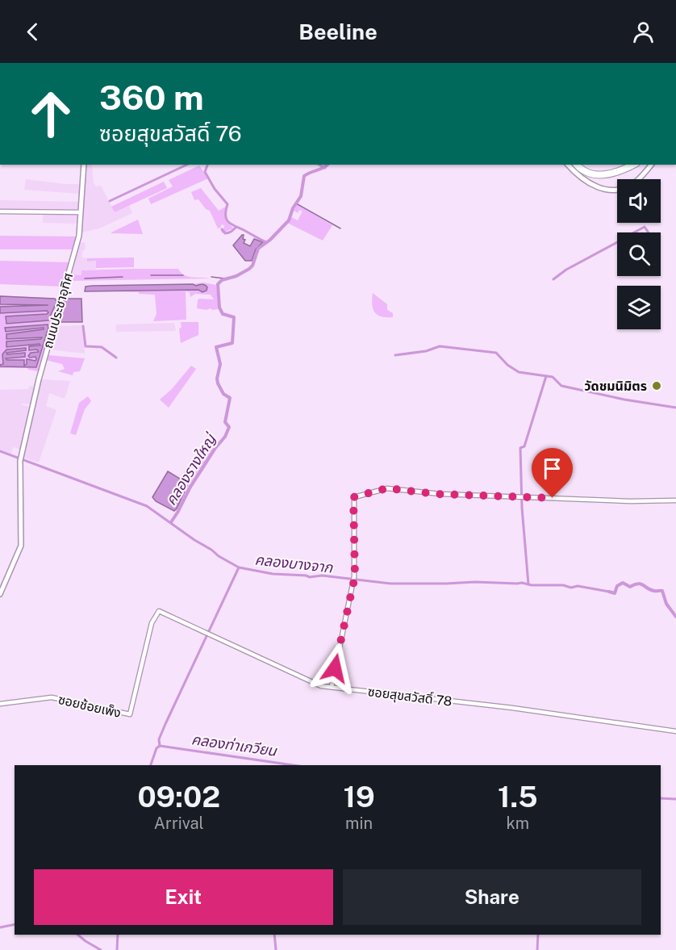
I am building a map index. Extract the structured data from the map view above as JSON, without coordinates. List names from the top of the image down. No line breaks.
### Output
{"streets":{"main road":["ถนนประชาอุทิศ"],"street":["ซอยสุขสวัสดิ์ 78","ซอยช้อยเพ็ง"]},"crossings":[["ซอยสุขสวัสดิ์ 78","ซอยช้อยเพ็ง"]],"water":["คลองรางใหญ่","คลองบางจาก","คลองท่าเกวียน"],"places":["วัดชมนิมิตร"],"page":{"header":"Beeline","turn":["360 m","ซอยสุขสวัสดิ์ 76"],"eta":["09:02","Arrival","19","min","1.5","km"],"buttons":["Exit","Share"]}}
